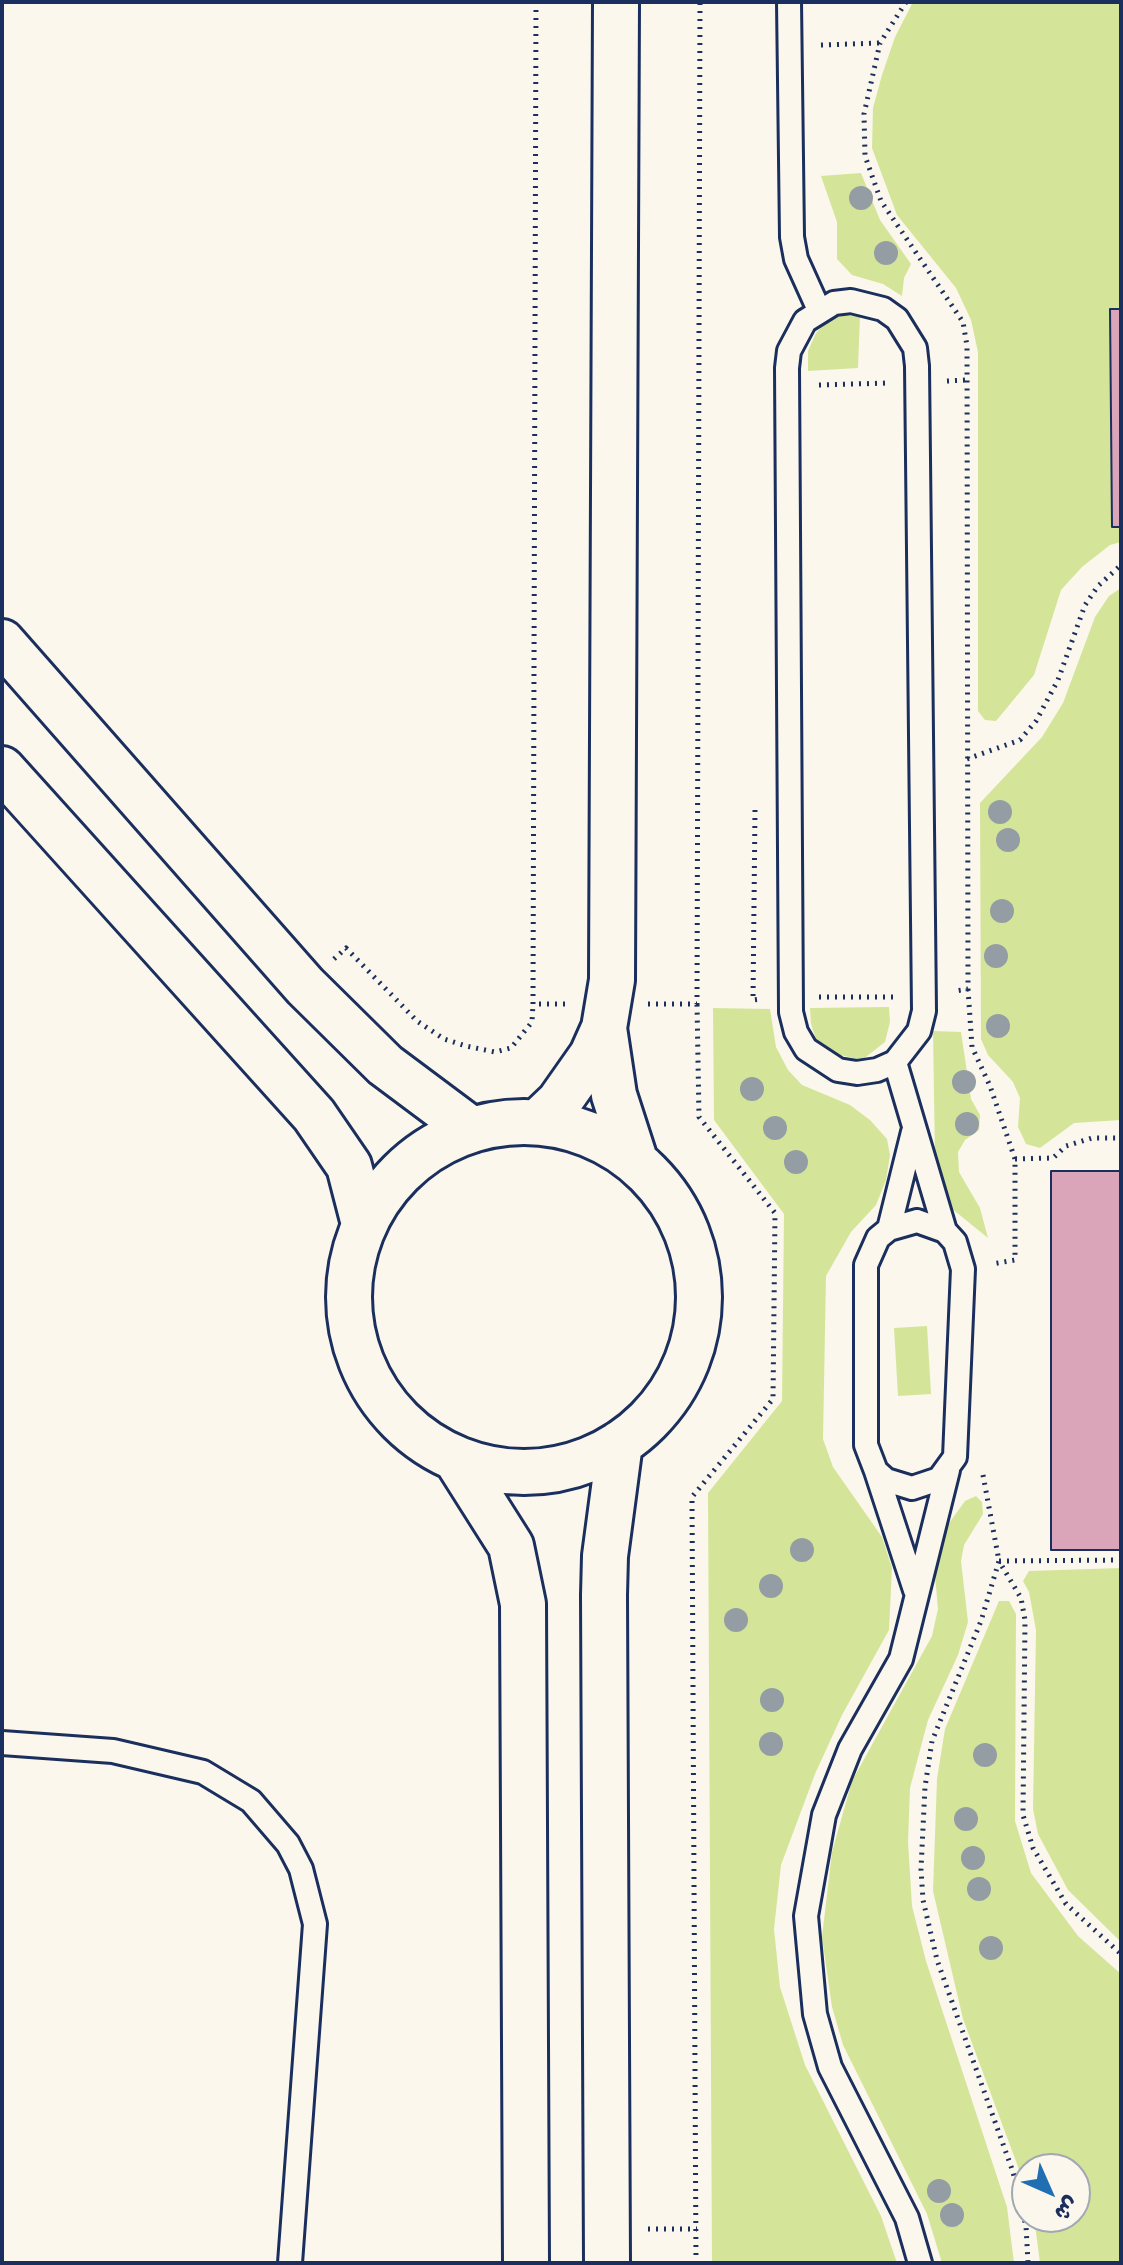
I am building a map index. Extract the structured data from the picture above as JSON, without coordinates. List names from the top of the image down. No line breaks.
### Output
{"north":"bottom right"}
